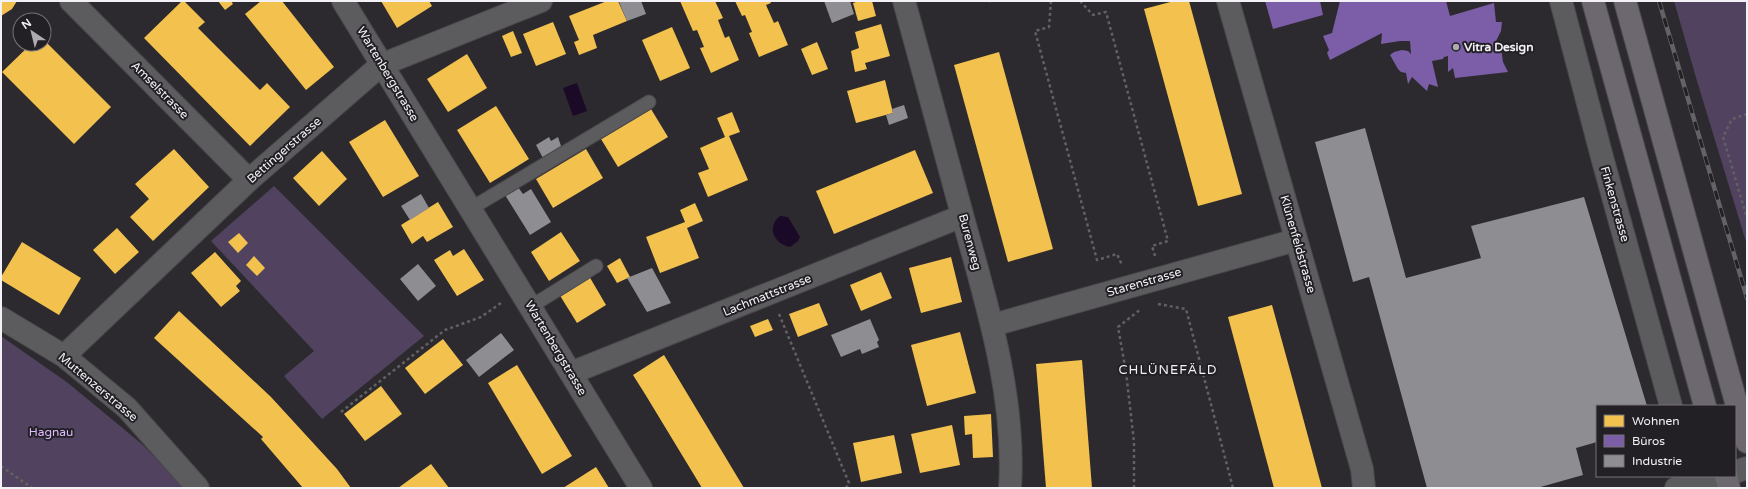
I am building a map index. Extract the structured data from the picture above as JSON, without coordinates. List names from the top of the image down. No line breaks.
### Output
{"streets":{"street":["Wartenbergstrasse","Amselstrasse","Bettingerstrasse","Finkenstrasse","Burenweg","Klünenfeldstrasse","Starenstrasse","Lachmattstrasse","Muttenzerstrasse"]},"crossings":[["Wartenbergstrasse","Bettingerstrasse"],["Wartenbergstrasse","Lachmattstrasse"],["Amselstrasse","Bettingerstrasse"],["Bettingerstrasse","Muttenzerstrasse"],["Burenweg","Starenstrasse"],["Burenweg","Lachmattstrasse"],["Klünenfeldstrasse","Starenstrasse"]],"districts":["CHLÜNEFÄLD"],"parks":["Hagnau"],"places":["Vitra Design"],"legend":["Wohnen","Büros","Industrie"],"north":"top left"}
